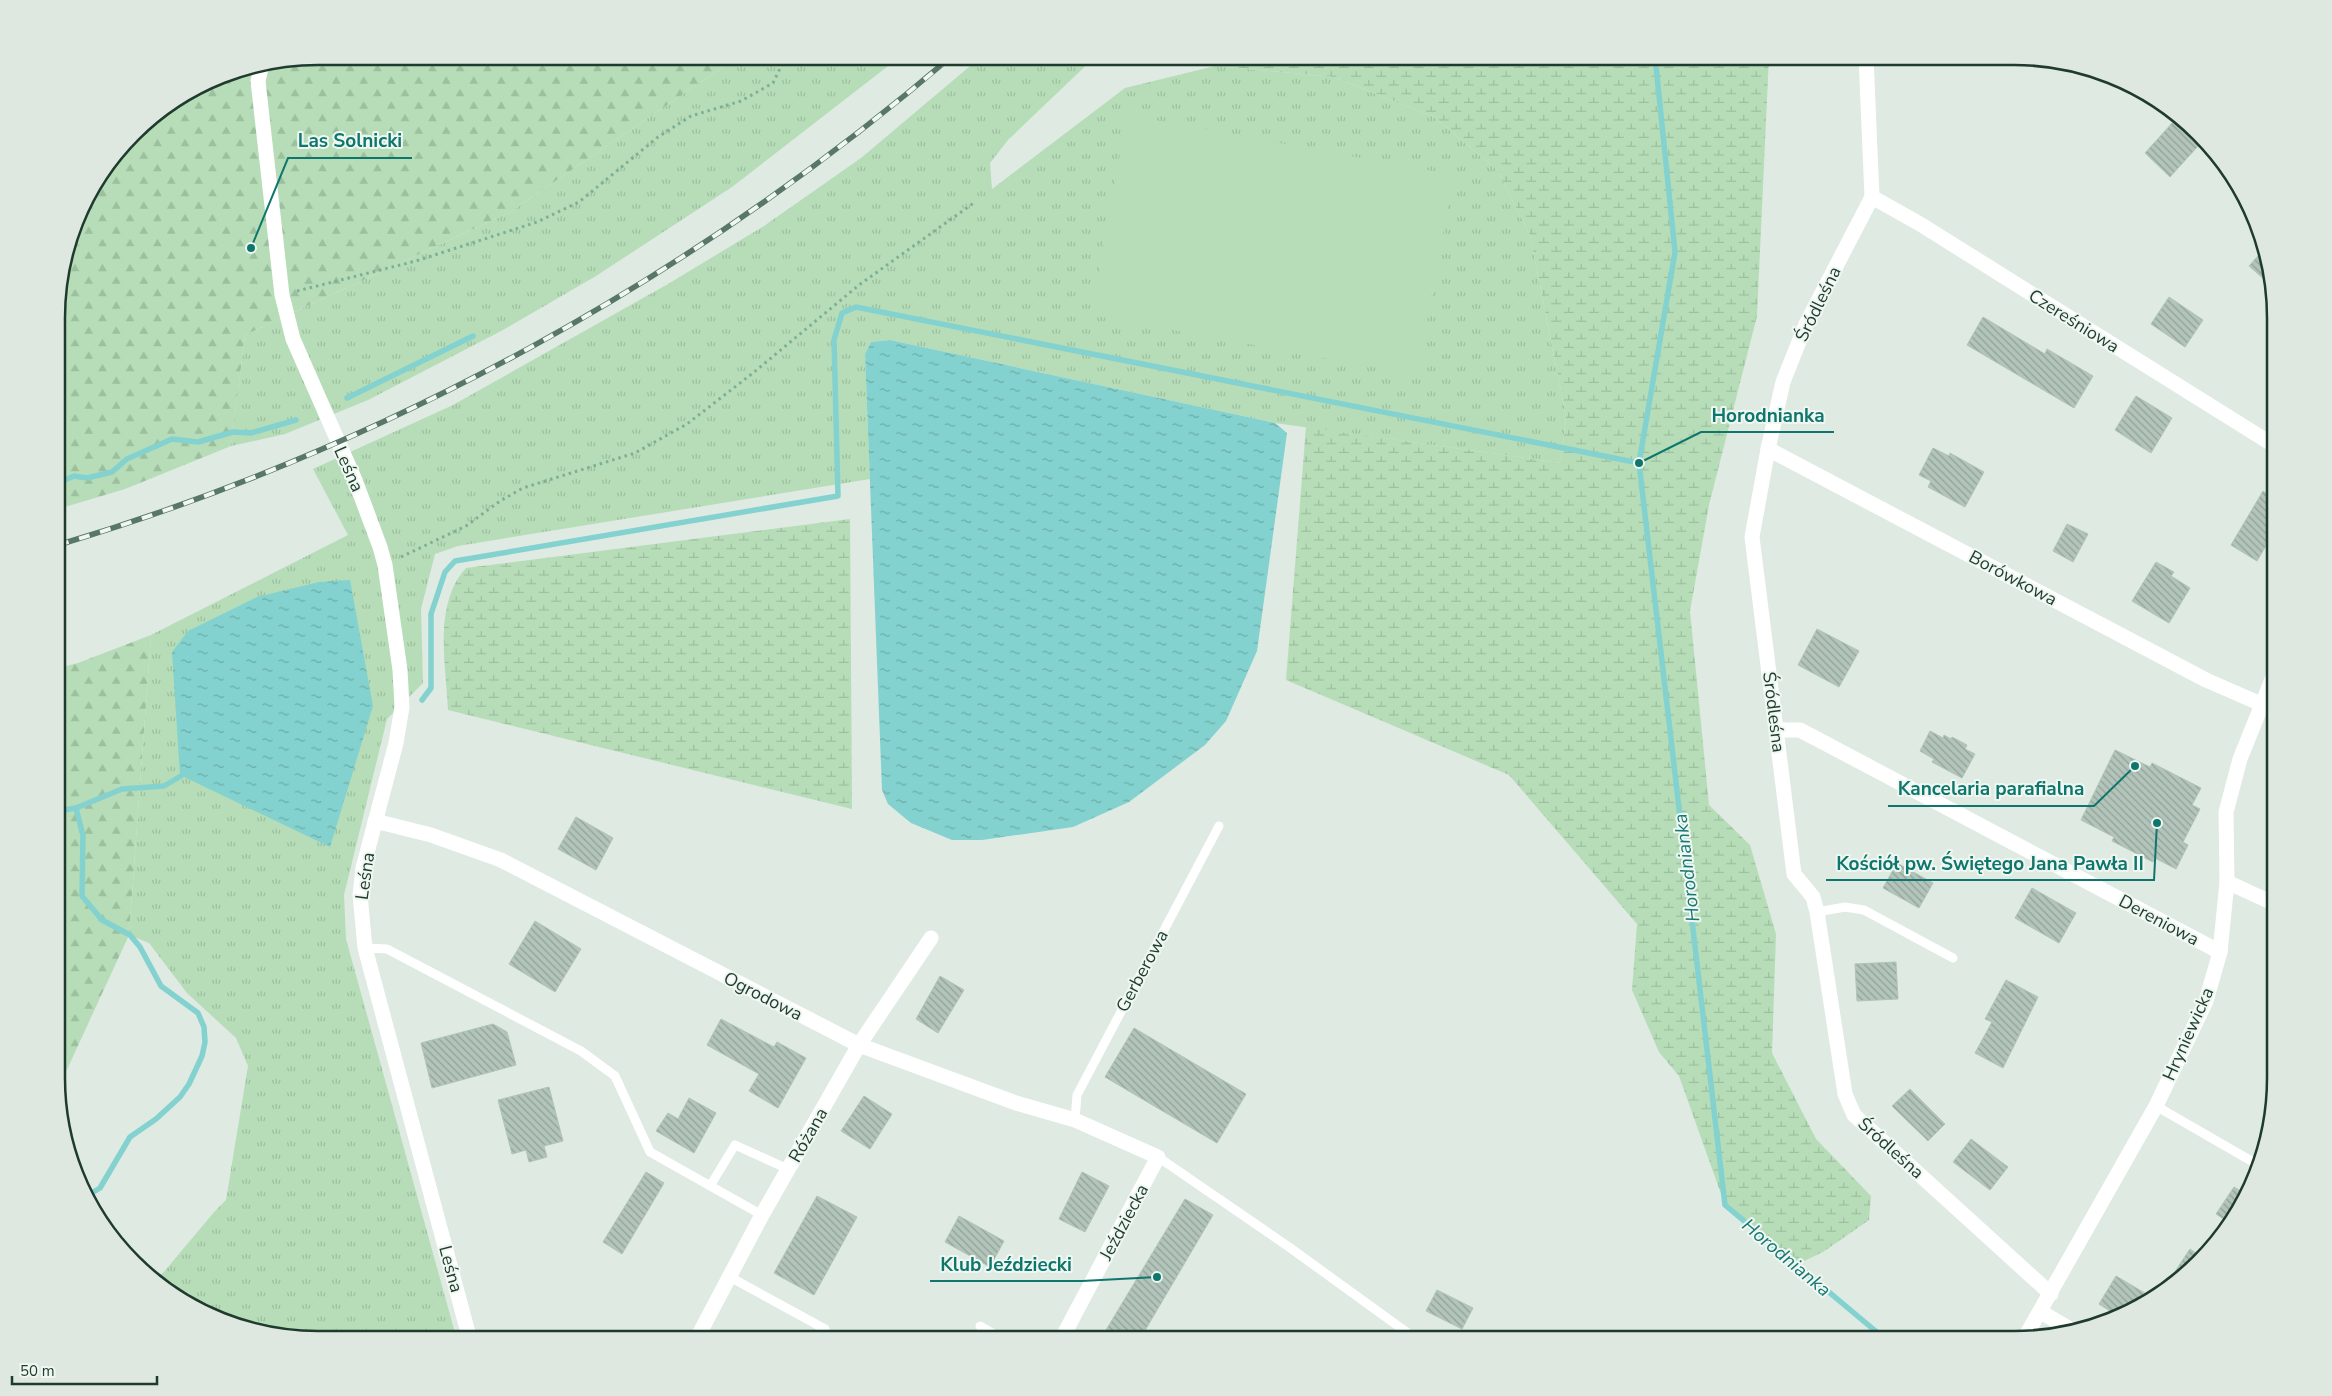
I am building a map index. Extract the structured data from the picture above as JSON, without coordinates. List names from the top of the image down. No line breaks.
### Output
{"streets":{"street":["Śródleśna","Czereśniowa","Leśna","Borówkowa","Dereniowa","Ogrodowa","Hryniewicka","Różana","Jeździecka"],"lane":["Gerberowa"]},"crossings":[["Śródleśna","Czereśniowa"],["Śródleśna","Borówkowa"],["Śródleśna","Dereniowa"],["Śródleśna","Hryniewicka"],["Leśna","Ogrodowa"],["Borówkowa","Hryniewicka"],["Dereniowa","Hryniewicka"],["Gerberowa","Ogrodowa"],["Ogrodowa","Różana"],["Ogrodowa","Jeździecka"]],"water":["Horodnianka"],"places":["Las Solnicki","Horodnianka","Kancelaria parafialna","Kościół pw. Świętego Jana Pawła II","Klub Jeździecki"],"scale_bar":"50 m"}
